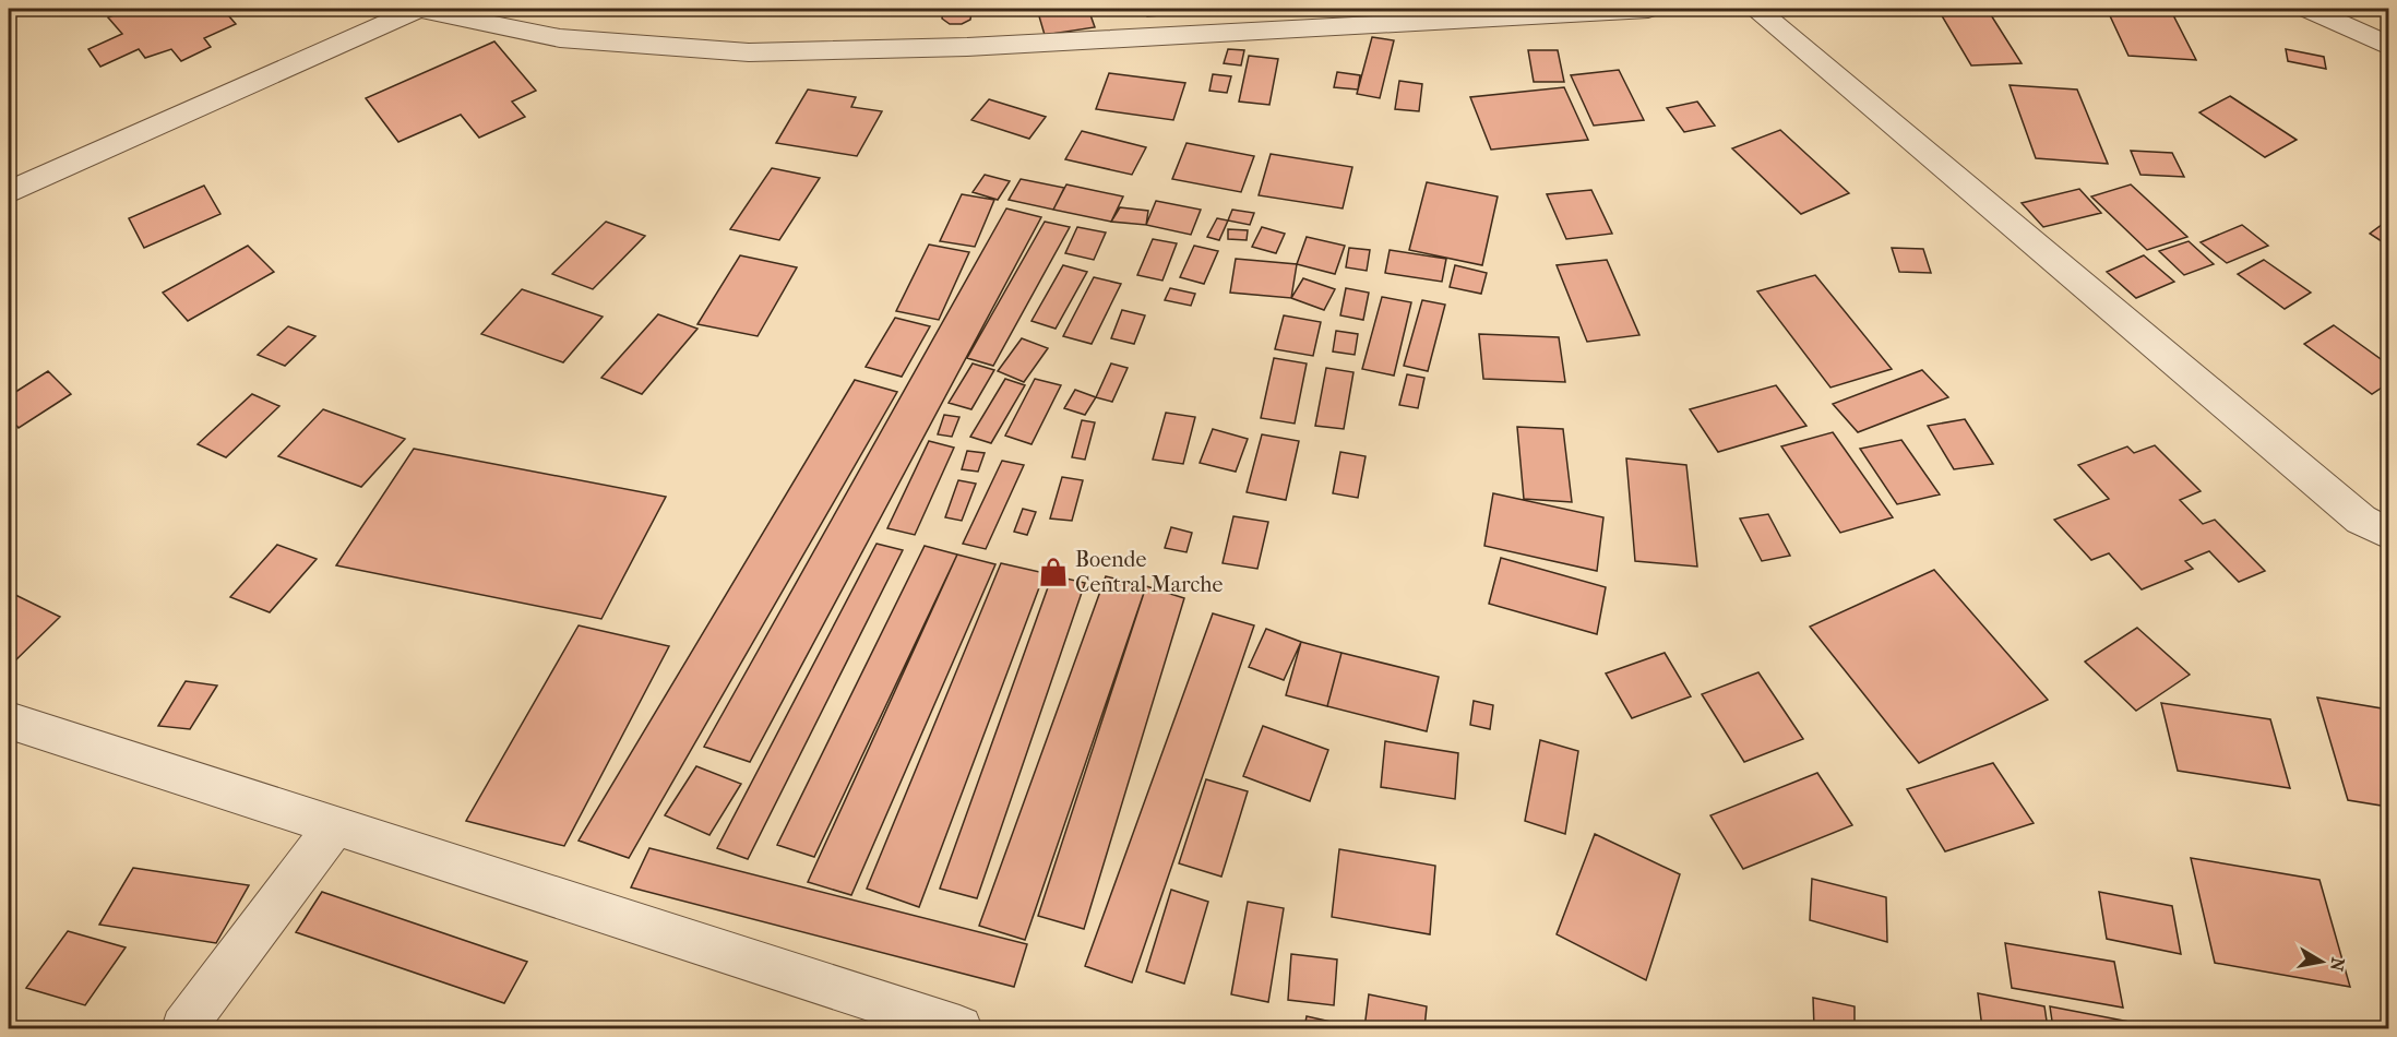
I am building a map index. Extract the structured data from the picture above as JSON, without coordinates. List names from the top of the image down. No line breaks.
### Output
{"places":{"shop":["Boende Central Marche"]},"north":"right"}
